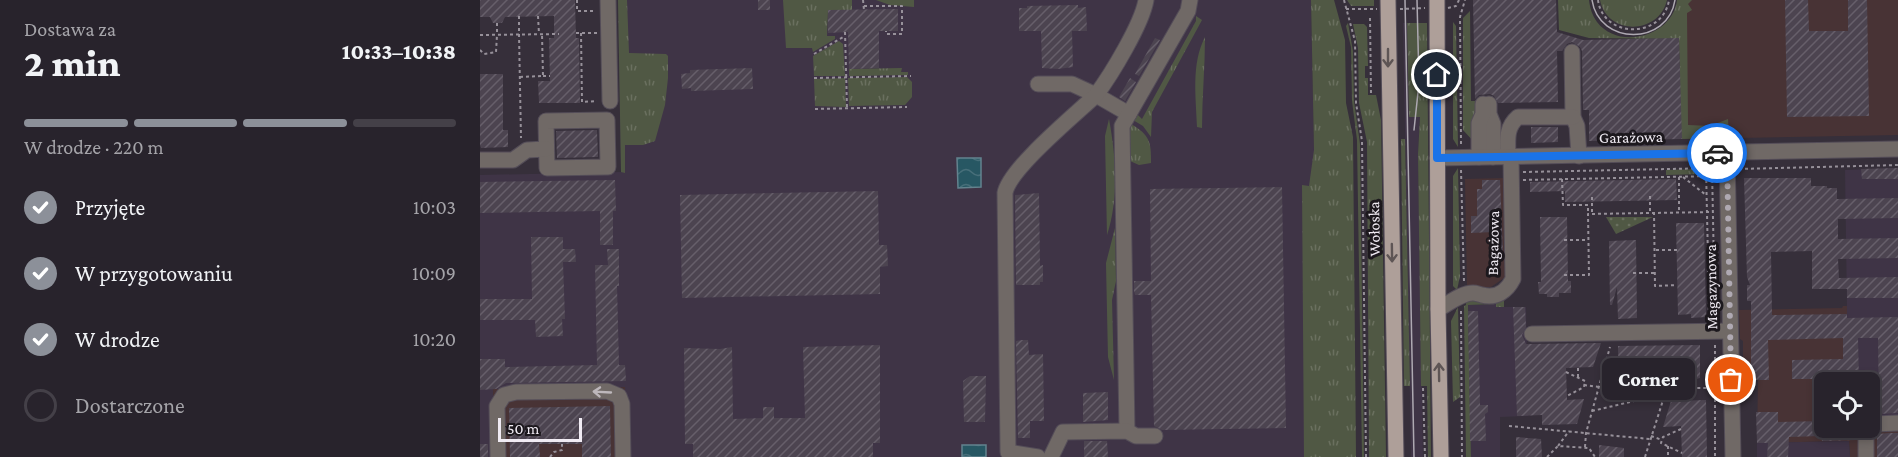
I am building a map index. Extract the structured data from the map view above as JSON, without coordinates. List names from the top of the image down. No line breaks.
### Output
{"streets":{"main road":["Wołoska"],"street":["Garażowa","Bagażowa","Magazynowa"]},"crossings":[["Garażowa","Bagażowa"],["Garażowa","Magazynowa"]],"places":["Corner"],"scale_bar":"50 m","page":{"heading":["2 min","Dostawa za","10:33–10:38"],"bar":"W drodze · 220 m","list":[["Przyjęte","10:03"],["W przygotowaniu","10:09"],["W drodze","10:20"],"Dostarczone"],"bubble":"Corner","scale":"50 m"}}
